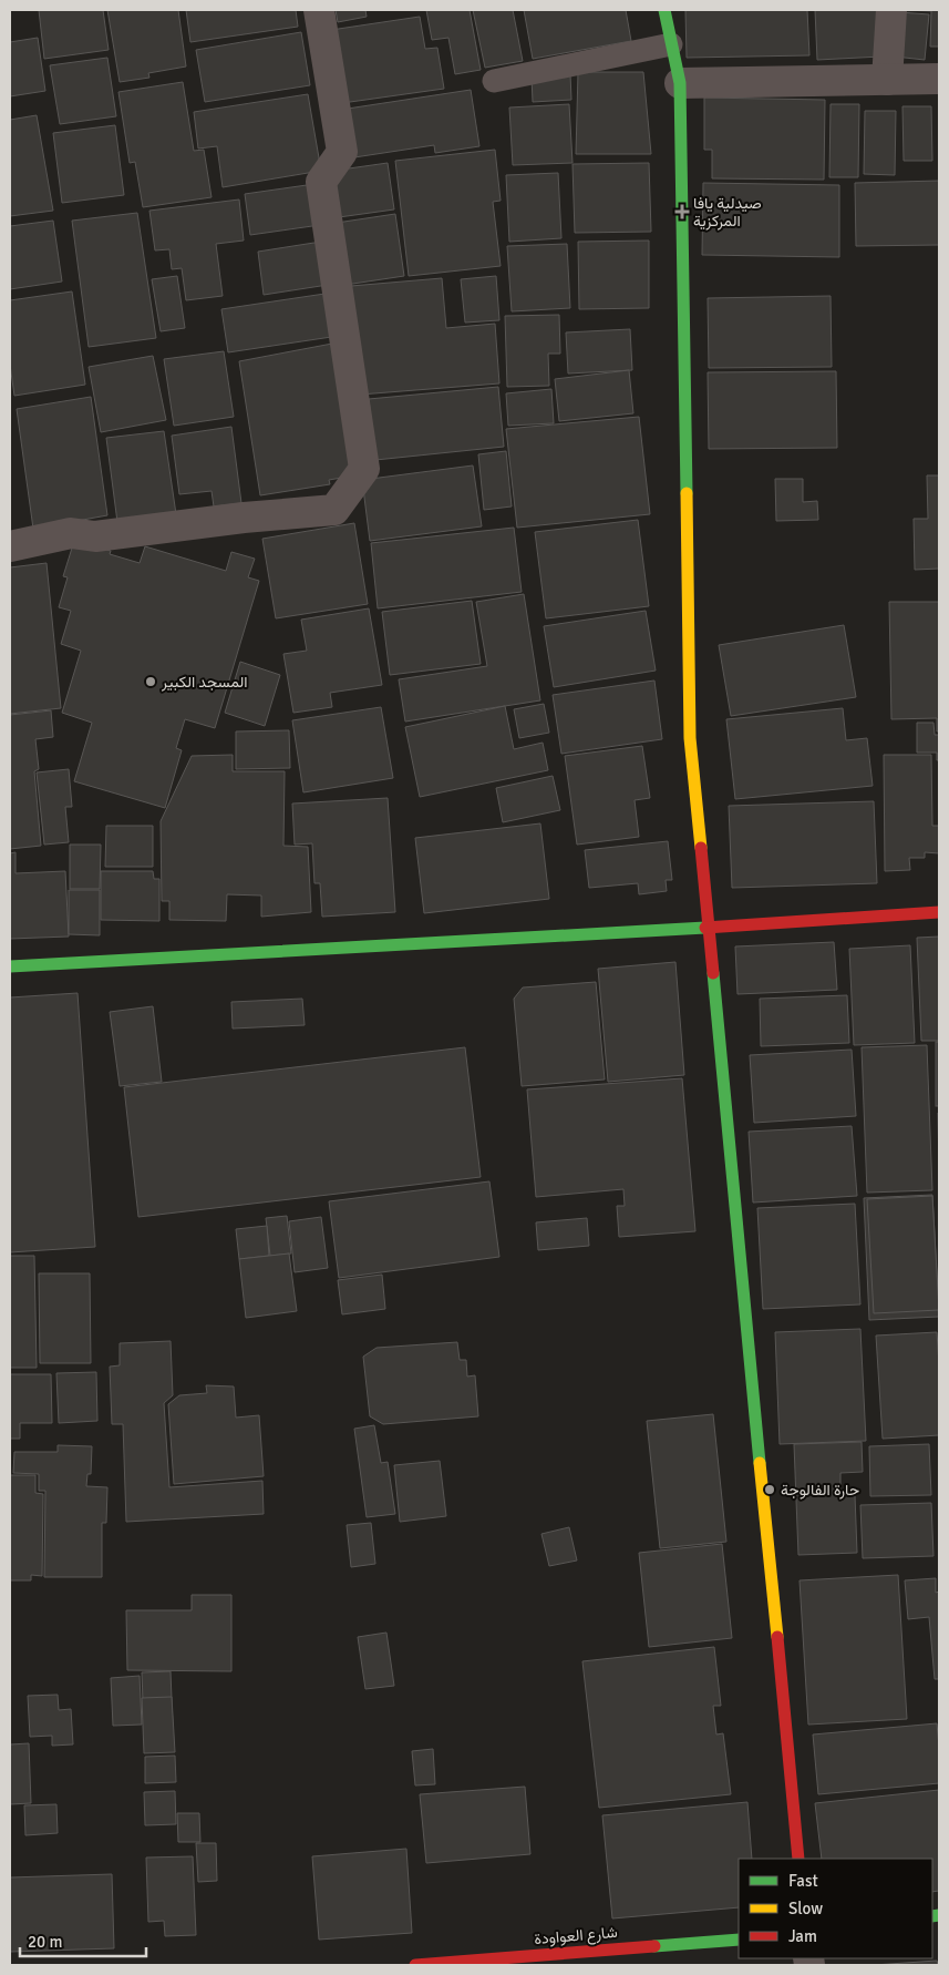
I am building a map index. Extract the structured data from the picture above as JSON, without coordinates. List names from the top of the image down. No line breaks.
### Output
{"streets":{"street":["شارع العواودة"]},"places":{"health":["صيدلية يافا المركزية"],"other":["المسجد الكبير","حارة الفالوجة"]},"legend":["Fast","Slow","Jam"],"scale_bar":"20 m"}
